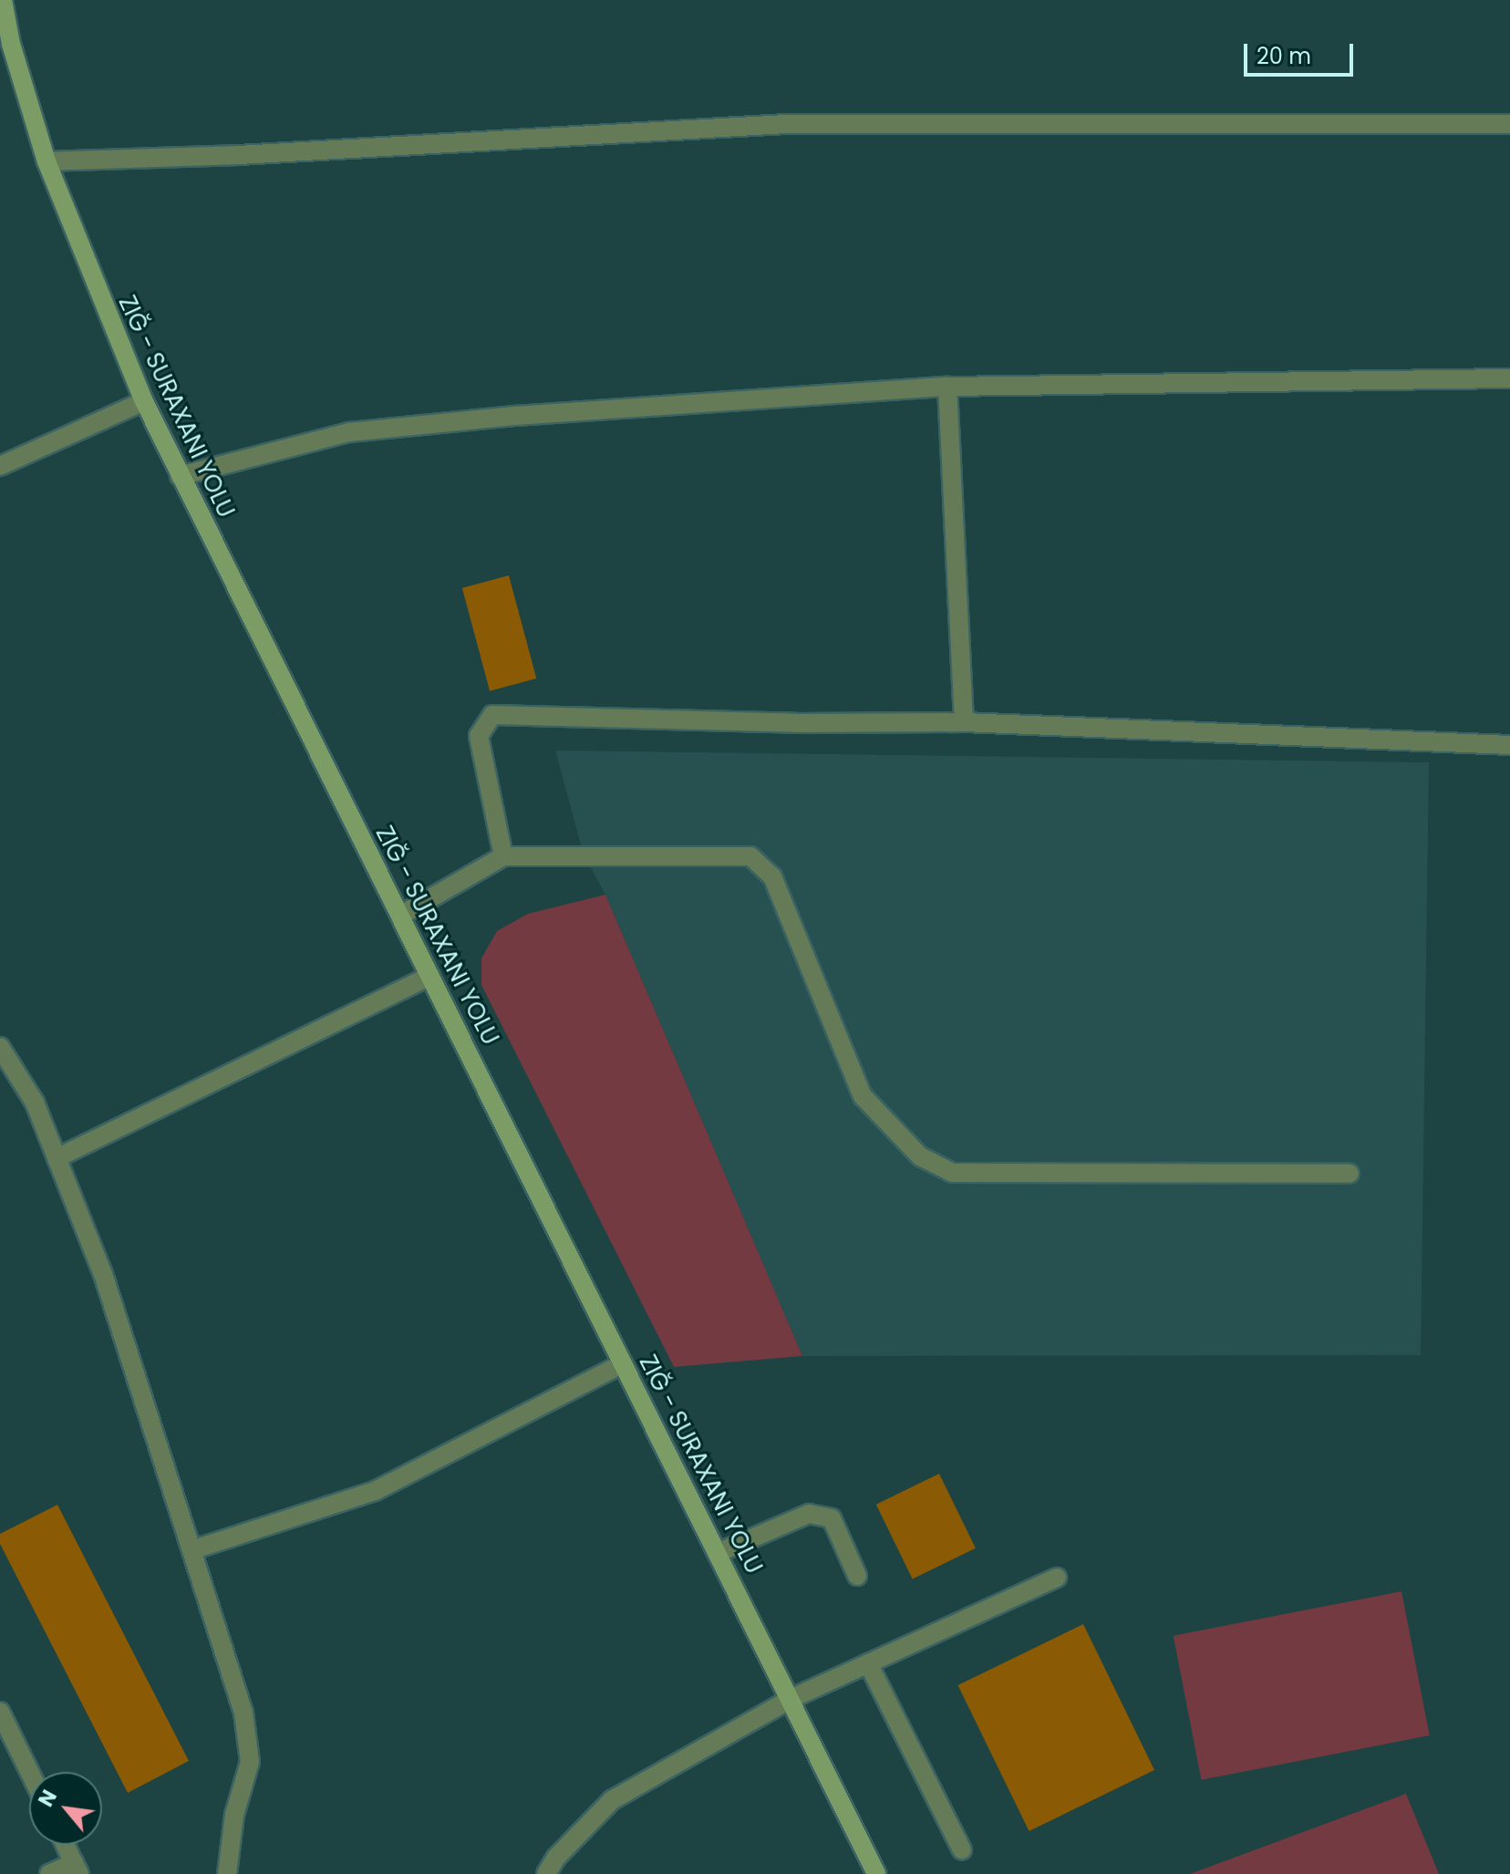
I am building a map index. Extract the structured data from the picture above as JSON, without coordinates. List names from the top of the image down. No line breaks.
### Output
{"scale_bar":"20 m","north":"top left"}
